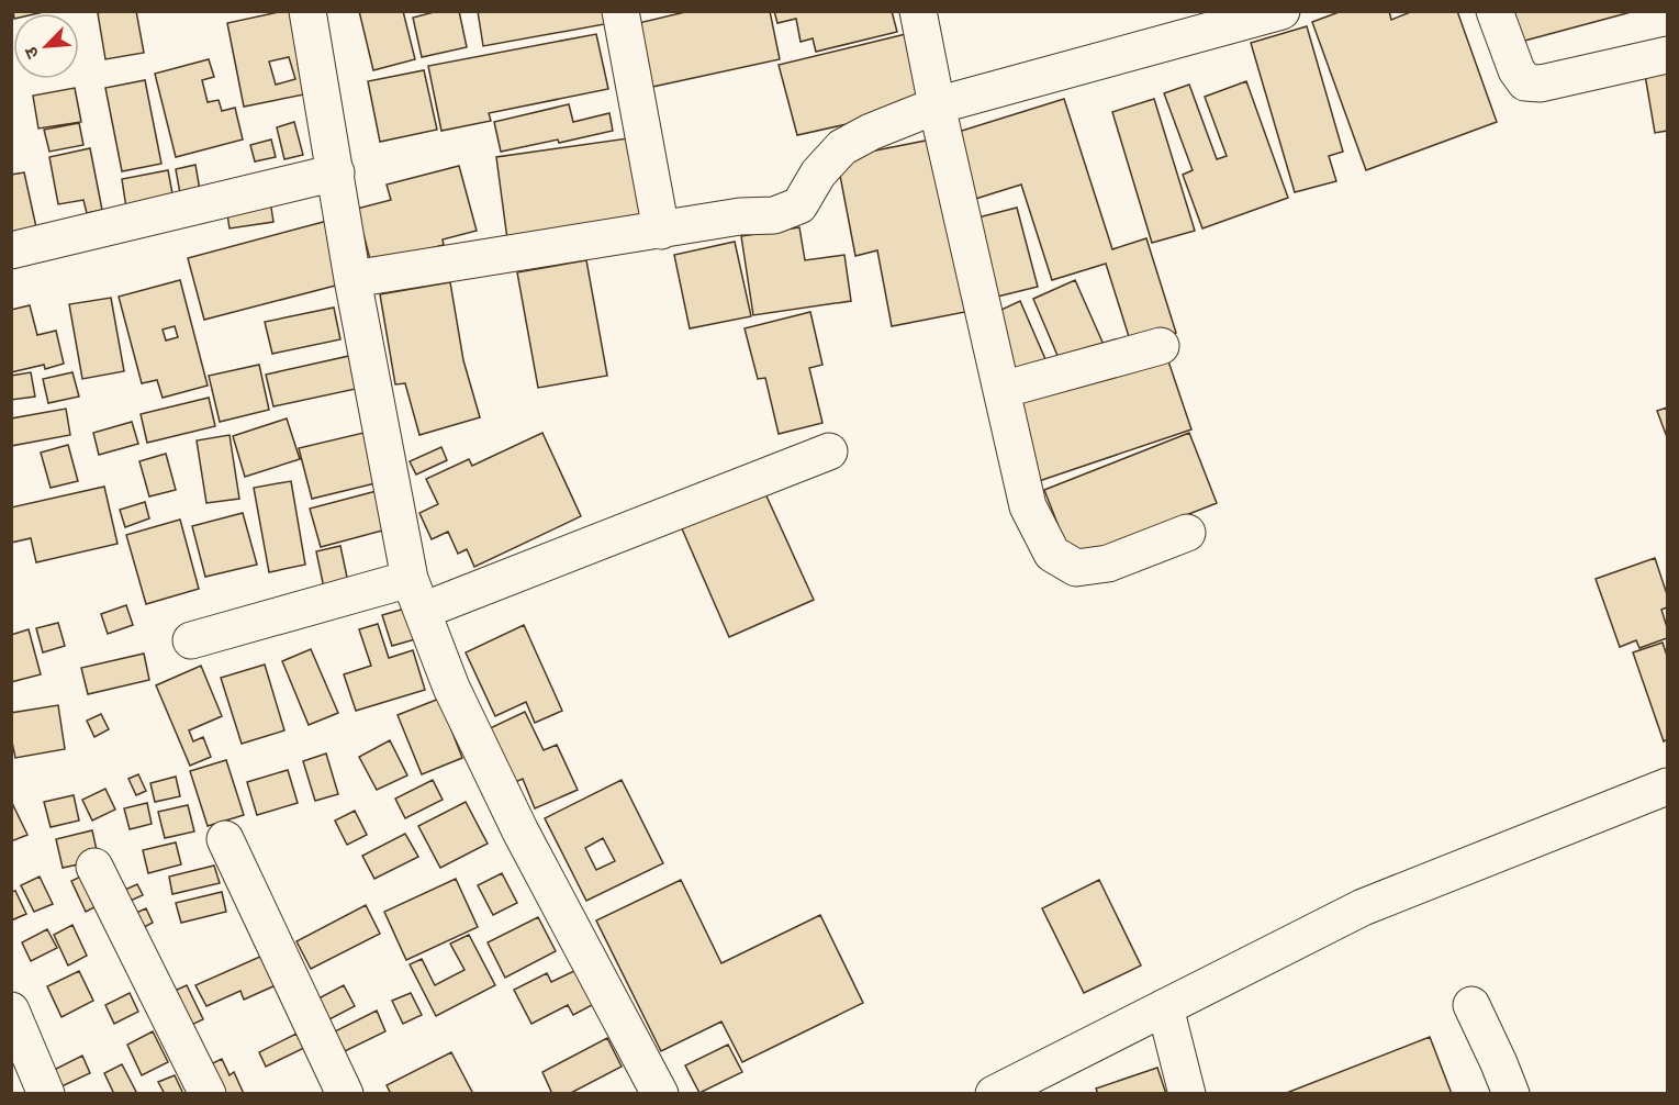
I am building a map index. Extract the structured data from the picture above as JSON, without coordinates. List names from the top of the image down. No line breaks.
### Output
{"north":"bottom left"}
